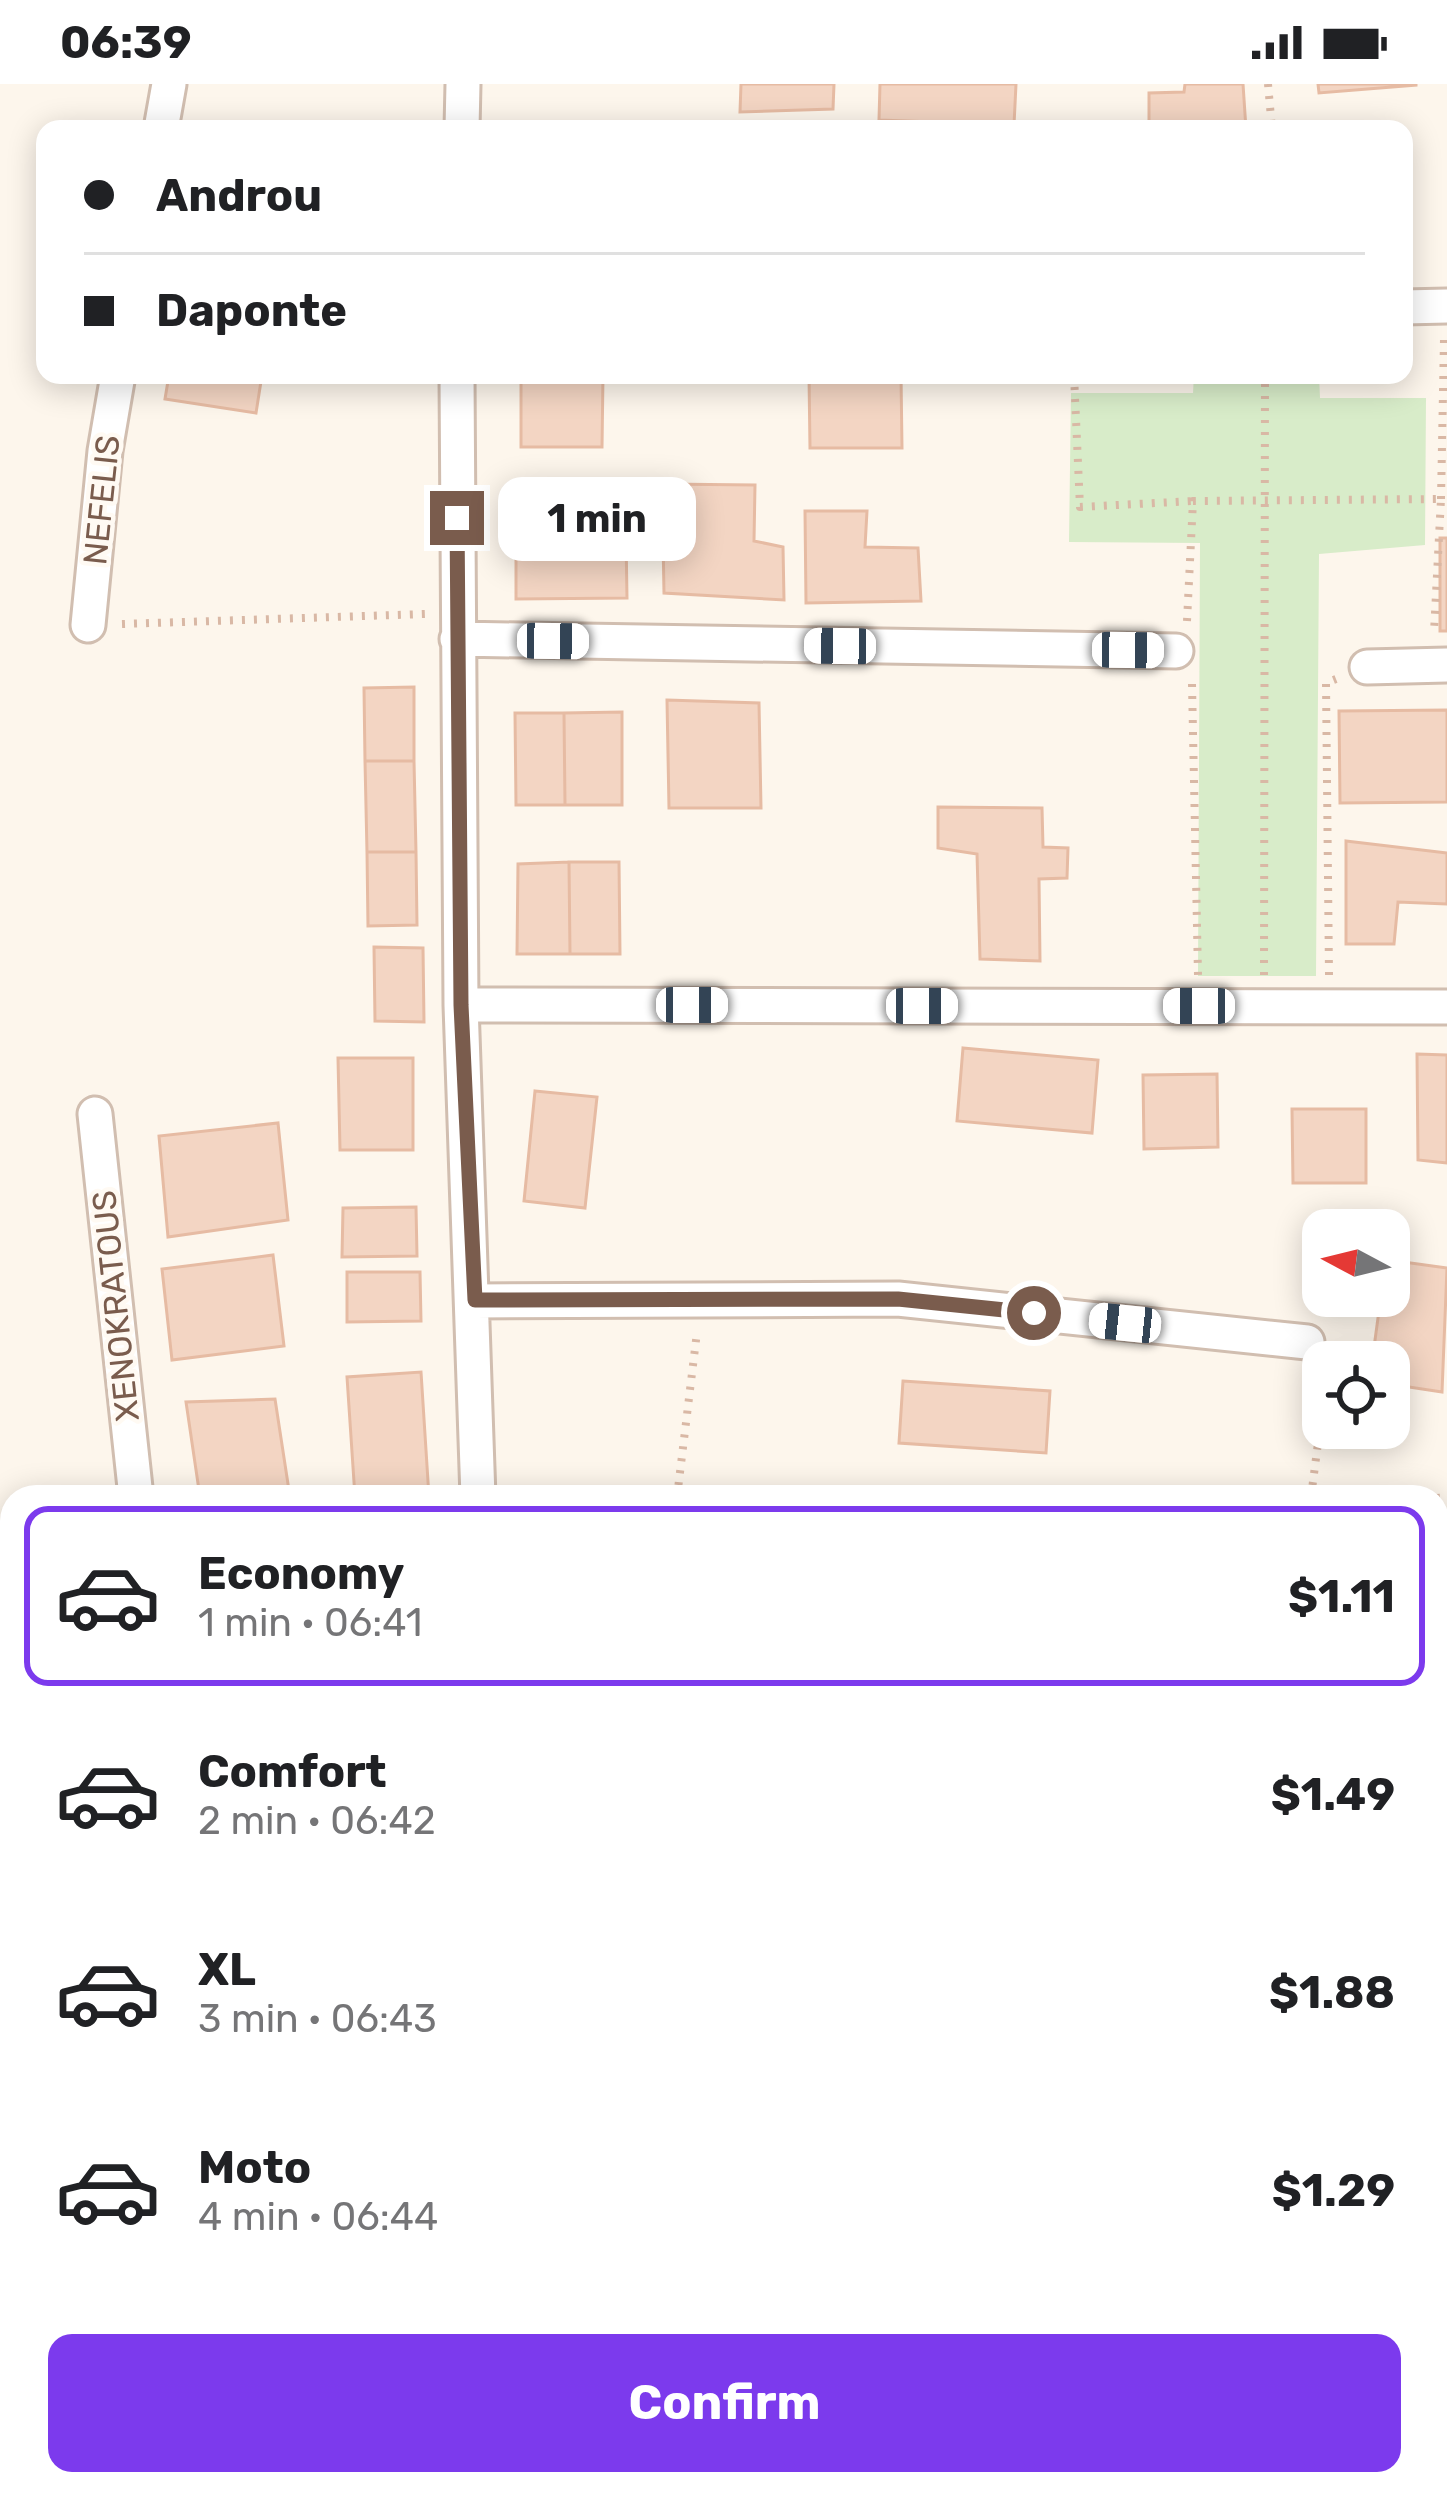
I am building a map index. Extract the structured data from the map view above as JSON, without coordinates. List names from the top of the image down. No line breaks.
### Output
{"streets":{"street":["NEFELIS","XENOKRATOUS"]},"north":"left","page":{"status":"06:39","banner":["Androu","Daponte"],"bubble":"1 min","list":[{"name":"Economy","note":"1 min · 06:41","value":"$1.11"},{"name":"Comfort","note":"2 min · 06:42","value":"$1.49"},{"name":"XL","note":"3 min · 06:43","value":"$1.88"},{"name":"Moto","note":"4 min · 06:44","value":"$1.29"}],"buttons":"Confirm"}}
